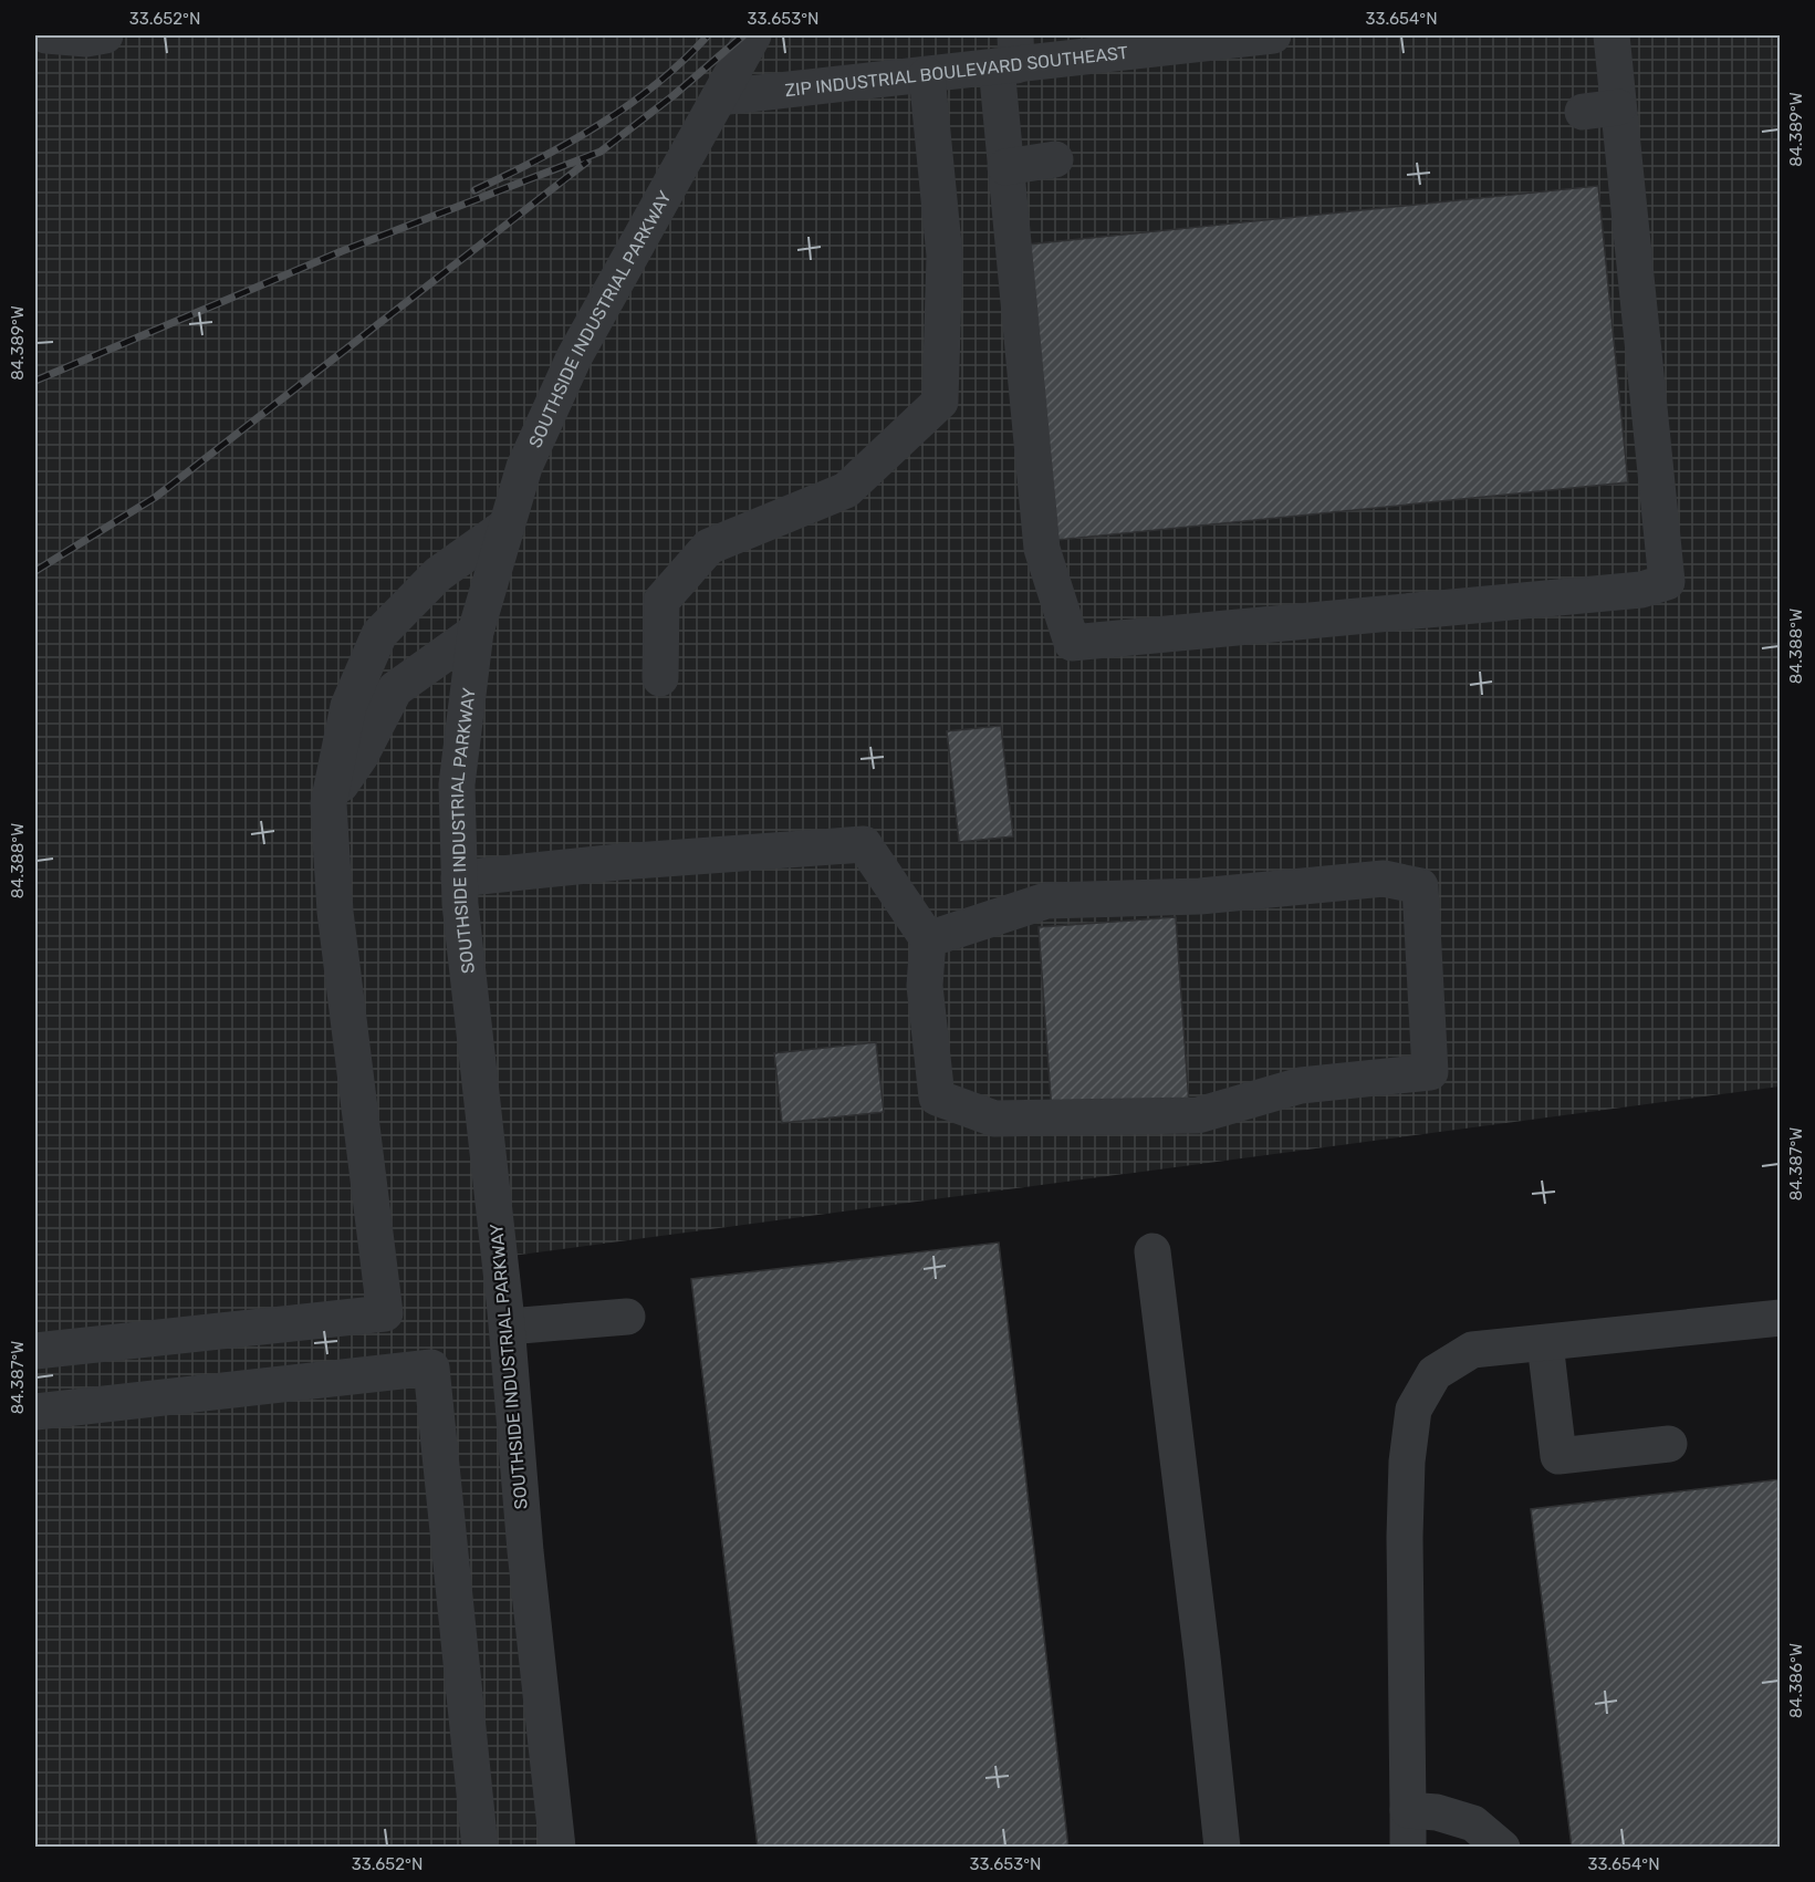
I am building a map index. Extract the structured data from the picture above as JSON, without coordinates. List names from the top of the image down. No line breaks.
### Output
{"streets":{"street":["ZIP INDUSTRIAL BOULEVARD SOUTHEAST","SOUTHSIDE INDUSTRIAL PARKWAY"]},"crossings":[["ZIP INDUSTRIAL BOULEVARD SOUTHEAST","SOUTHSIDE INDUSTRIAL PARKWAY"]],"coordinates":["33.652°N","33.653°N","33.654°N","84.389°W","84.388°W","84.387°W","84.386°W"]}
